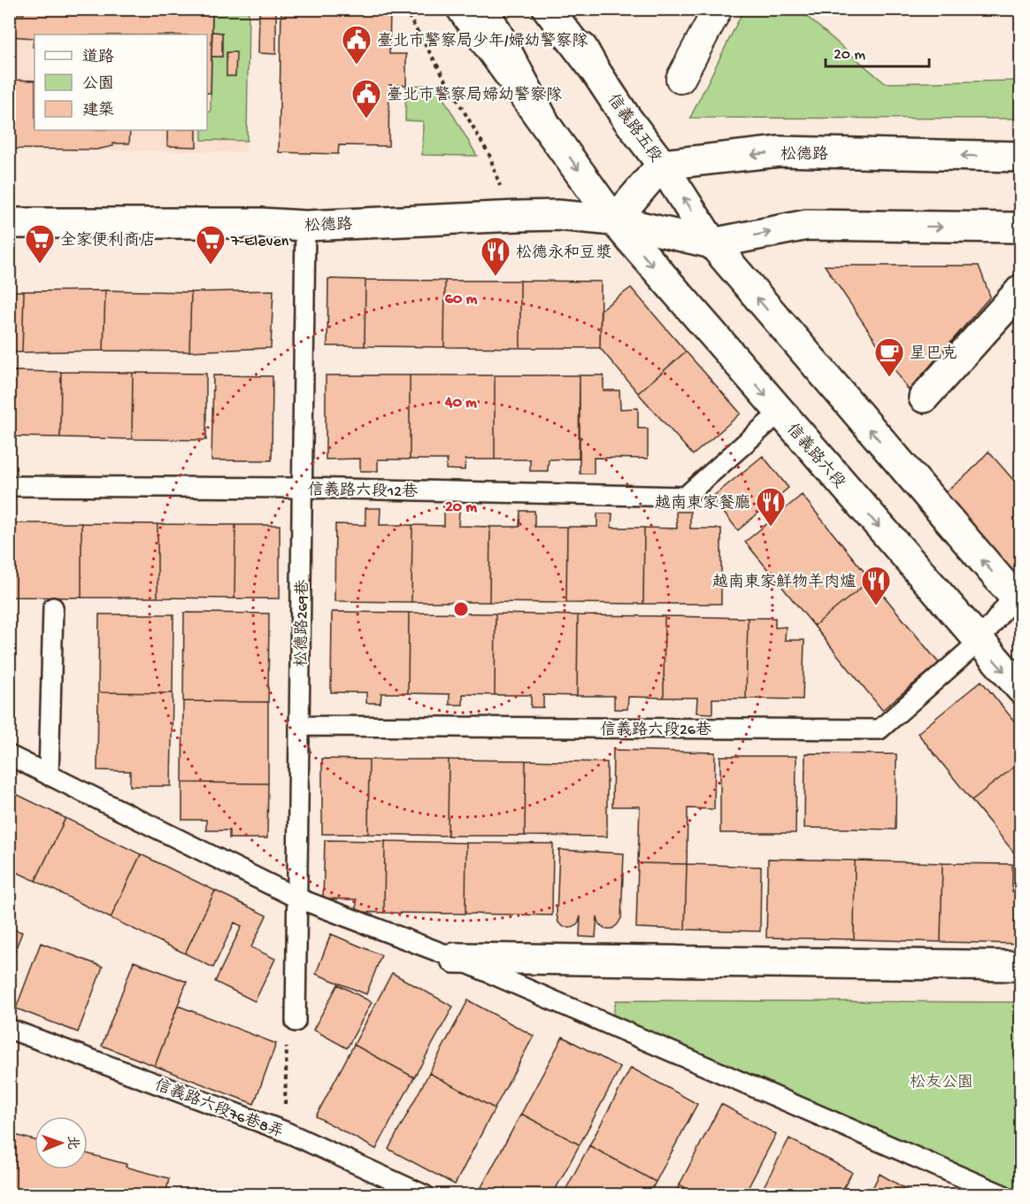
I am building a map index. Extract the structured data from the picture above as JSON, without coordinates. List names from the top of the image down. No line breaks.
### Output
{"streets":{"main road":["信義路五段","松德路","信義路六段"],"lane":["信義路六段12巷","松德路269巷","信義路六段26巷","信義路六段76巷8弄"]},"crossings":[["信義路五段","松德路"],["松德路","信義路六段"],["松德路","松德路269巷"],["信義路六段","信義路六段12巷"],["信義路六段","信義路六段26巷"],["信義路六段12巷","松德路269巷"],["松德路269巷","信義路六段26巷"]],"parks":["松友公園"],"places":{"public building":["臺北市警察局少年/婦幼警察隊","臺北市警察局婦幼警察隊"],"supermarket":["全家便利商店","7-Eleven"],"restaurant":["松德永和豆漿","越南東家餐廳","越南東家鮮物羊肉爐"],"cafe":["星巴克"]},"legend":["道路","公園","建築"],"scale_bar":"20 m","north":"right","rings":["60 m","40 m","20 m"]}
